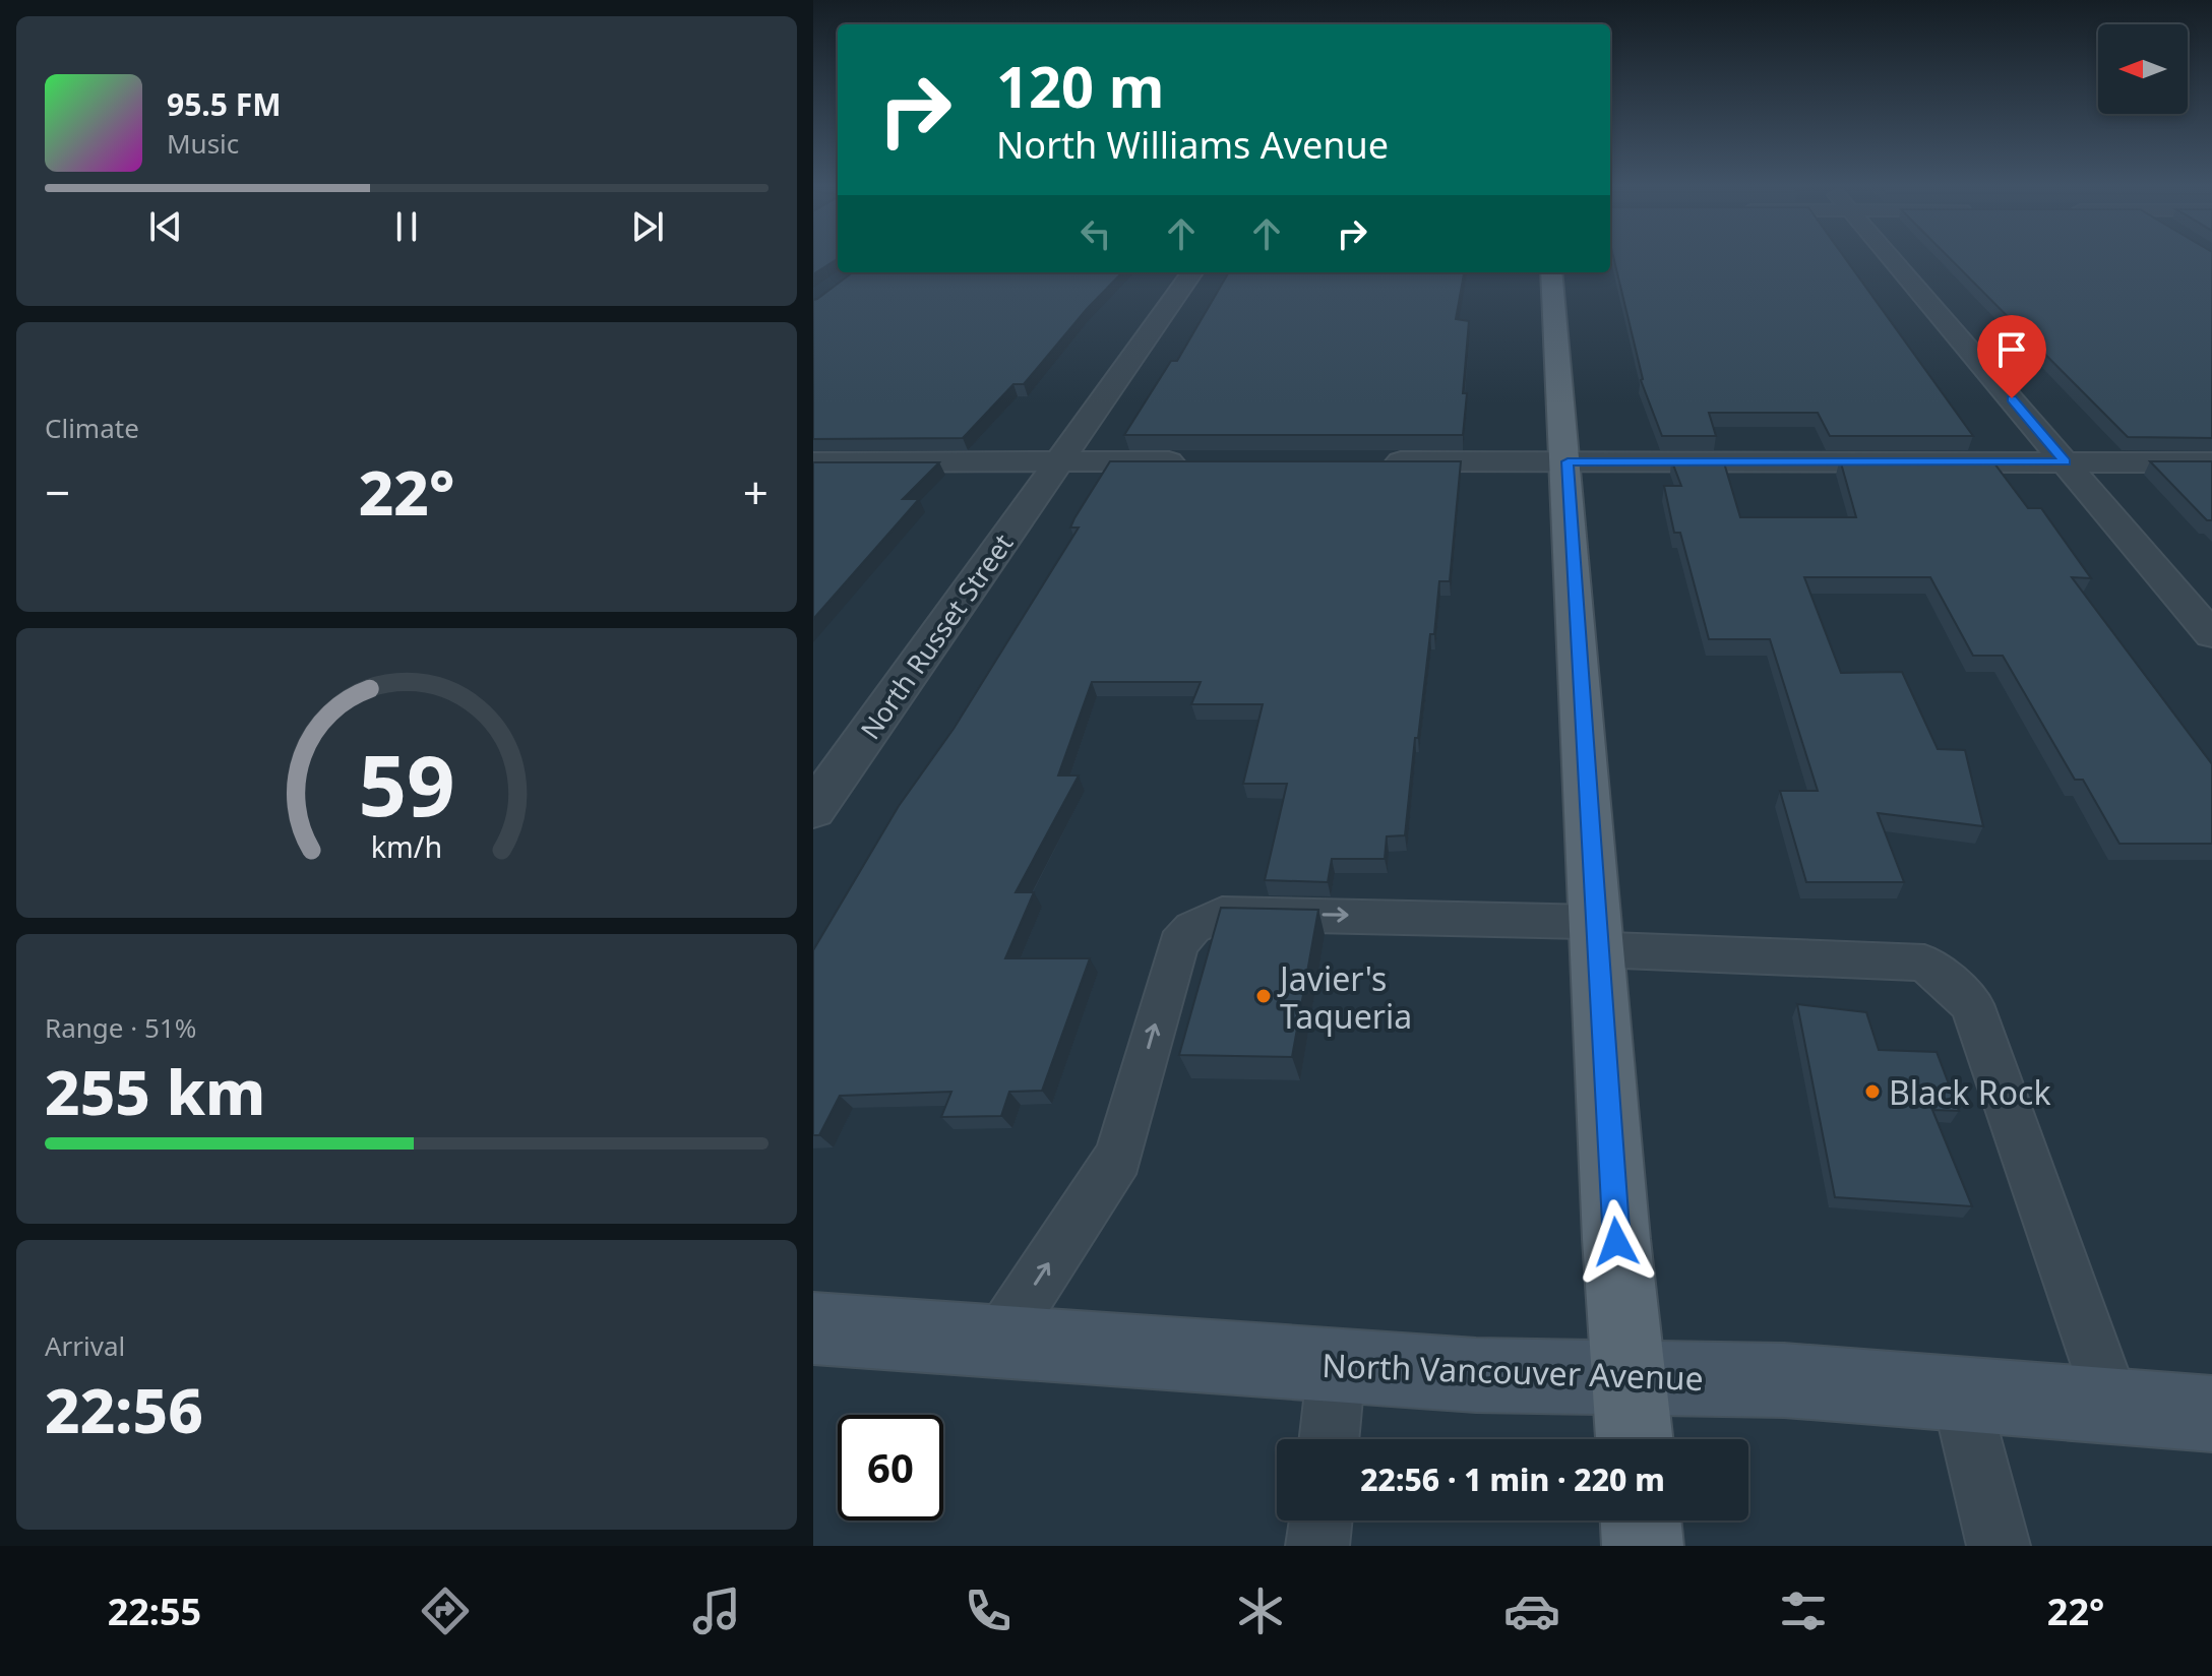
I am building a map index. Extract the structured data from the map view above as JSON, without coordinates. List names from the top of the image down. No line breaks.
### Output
{"streets":{"street":["North Russet Street","North Vancouver Avenue"]},"places":["Javier's Taqueria","Black Rock"],"north":"left","page":{"turn":["120 m","North Williams Avenue"],"song":["95.5 FM","Music"],"tile":["Climate",["Range · 51%","255 km"],["Arrival","22:56"]],"heat":["−","22°","+"],"limit":"60","trip":"22:56 · 1 min · 220 m","tabs":["22:55","22°"],"gauge":["59","km/h"]}}
